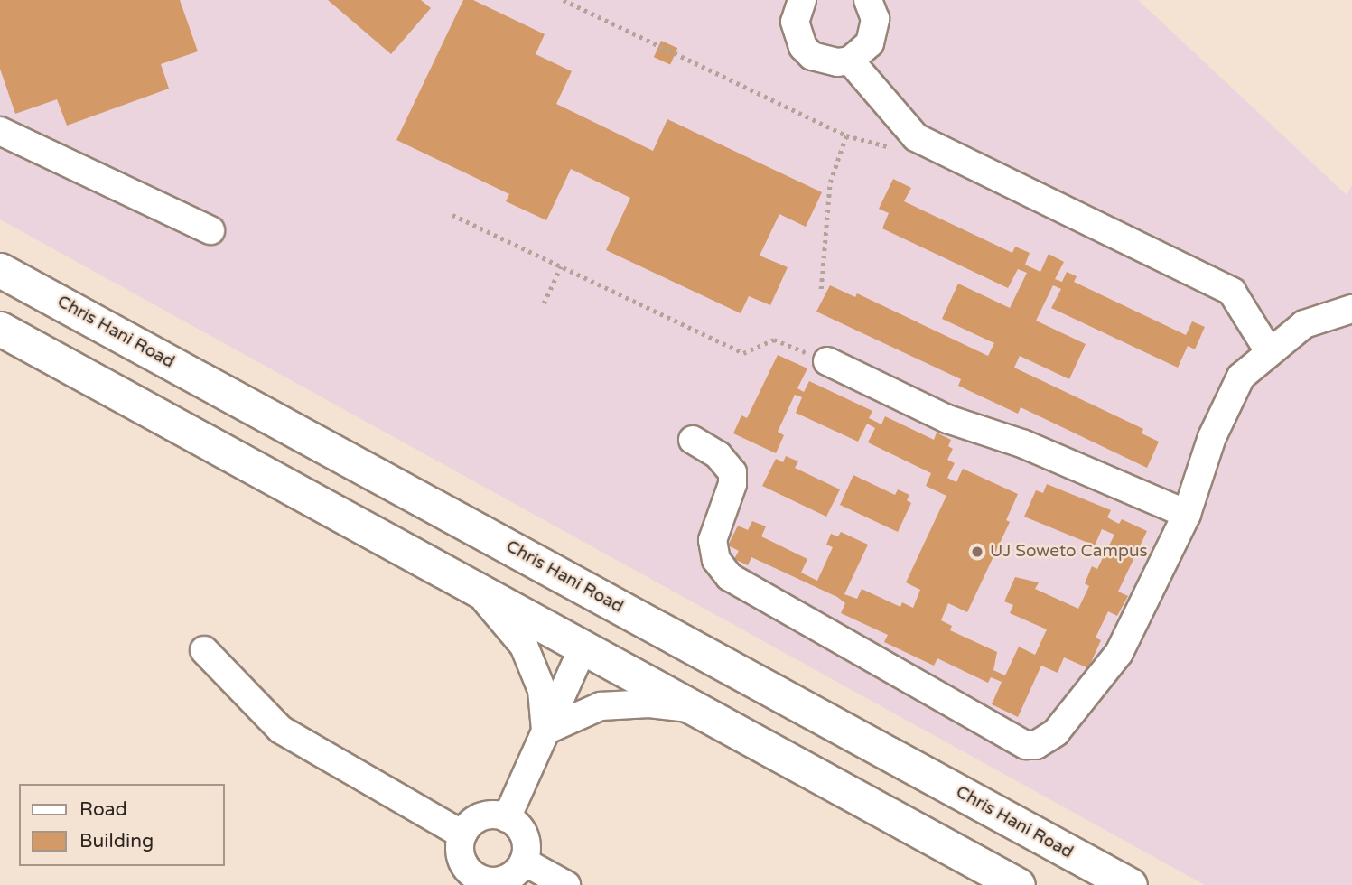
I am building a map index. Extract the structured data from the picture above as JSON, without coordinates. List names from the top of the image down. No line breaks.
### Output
{"streets":{"main road":["Chris Hani Road"]},"places":["UJ Soweto Campus"],"legend":["Road","Building"]}
